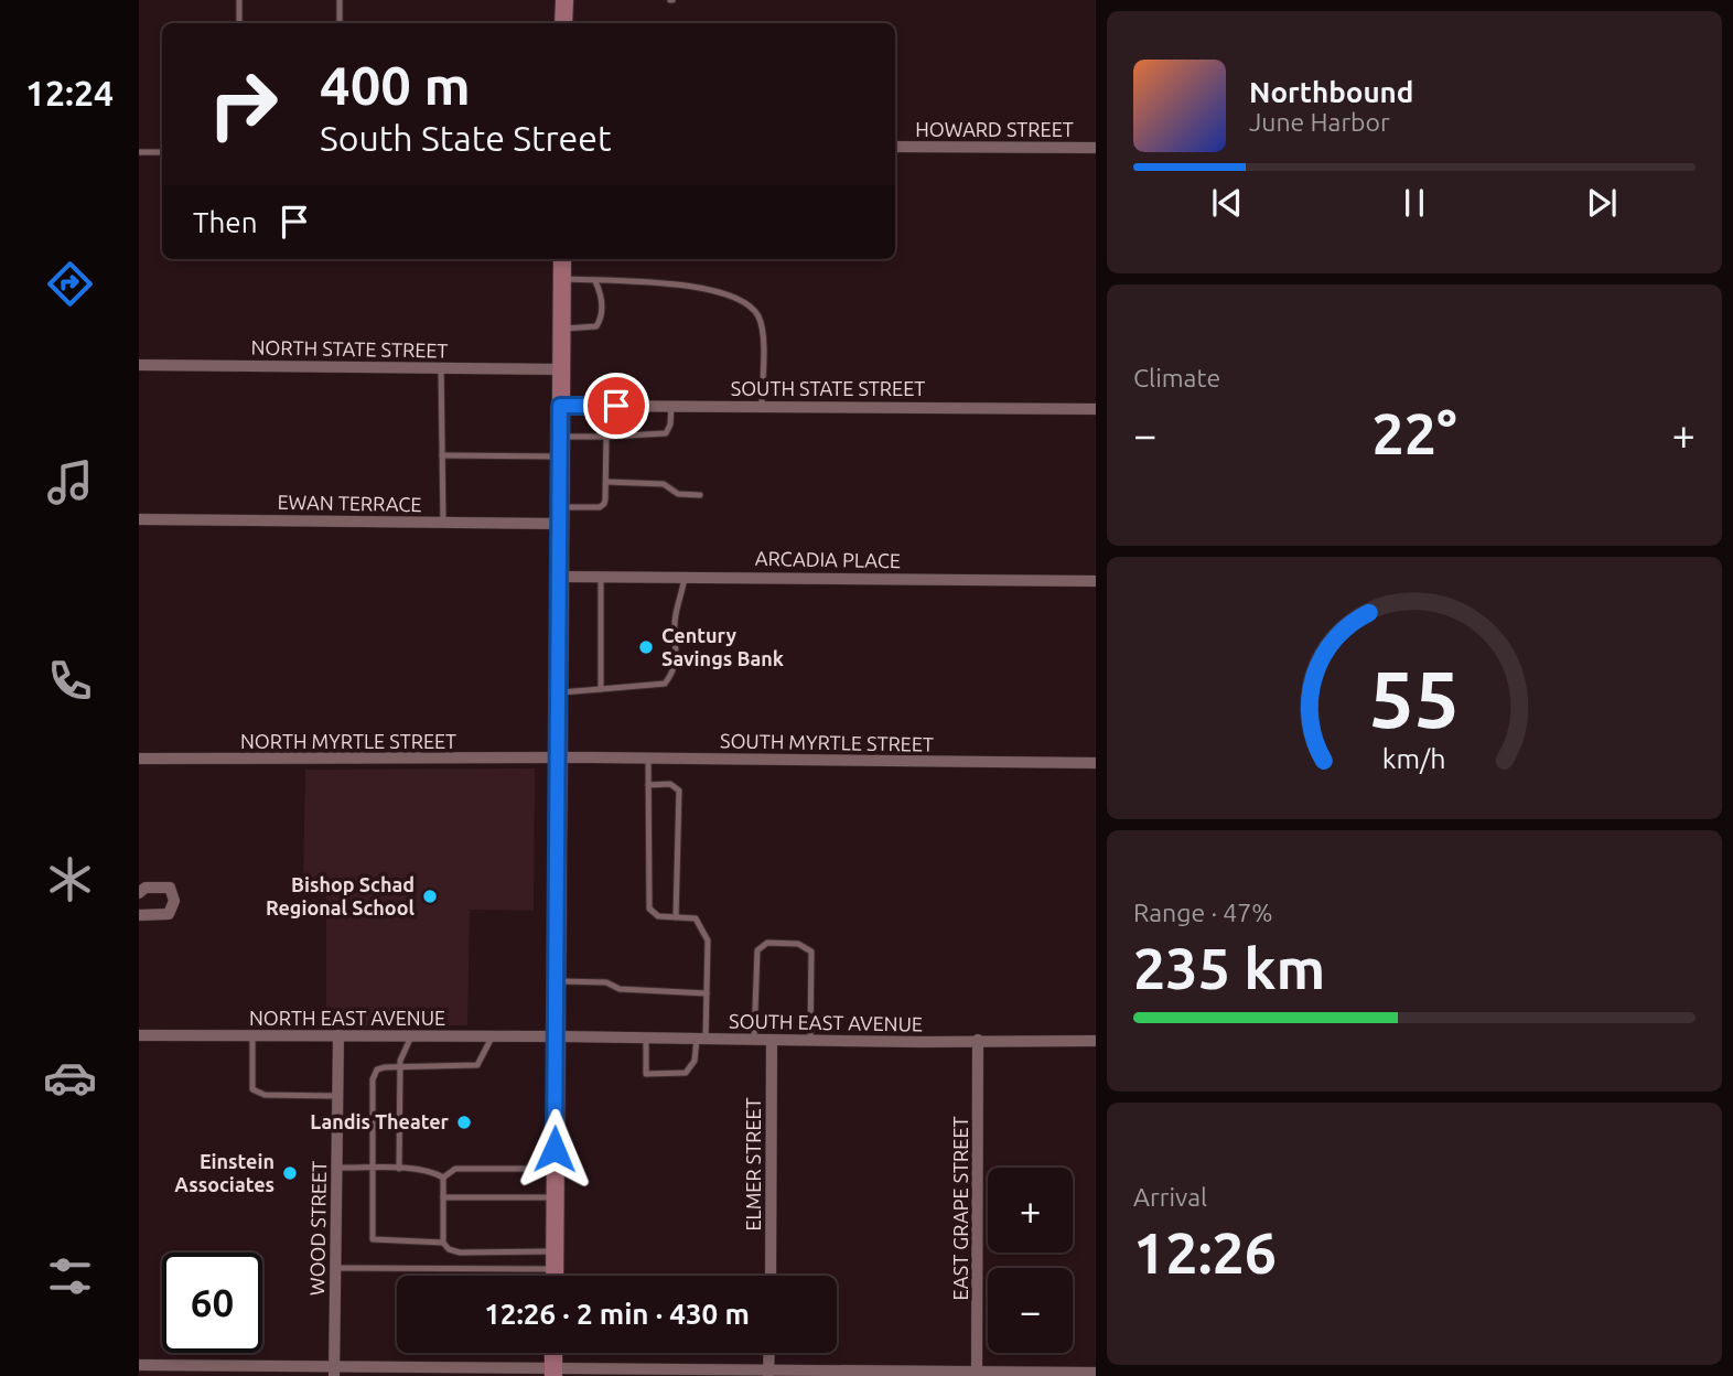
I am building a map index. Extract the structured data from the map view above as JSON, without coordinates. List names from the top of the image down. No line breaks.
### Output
{"streets":{"street":["HOWARD STREET","NORTH STATE STREET","SOUTH STATE STREET","EWAN TERRACE","ARCADIA PLACE","NORTH MYRTLE STREET","SOUTH MYRTLE STREET","NORTH EAST AVENUE","SOUTH EAST AVENUE","ELMER STREET","EAST GRAPE STREET","WOOD STREET"]},"crossings":[["NORTH MYRTLE STREET","SOUTH MYRTLE STREET"],["NORTH EAST AVENUE","SOUTH EAST AVENUE"],["NORTH EAST AVENUE","WOOD STREET"],["SOUTH EAST AVENUE","ELMER STREET"],["SOUTH EAST AVENUE","EAST GRAPE STREET"]],"places":["Century Savings Bank","Bishop Schad Regional School","Landis Theater","Einstein Associates"],"page":{"tabs":"12:24","turn":["400 m","South State Street"],"song":["Northbound","June Harbor"],"then":"Then","tile":["Climate",["Range · 47%","235 km"],["Arrival","12:26"]],"heat":["−","22°","+"],"map_buttons":["+","−"],"limit":"60","trip":"12:26 · 2 min · 430 m","gauge":["55","km/h"]}}
